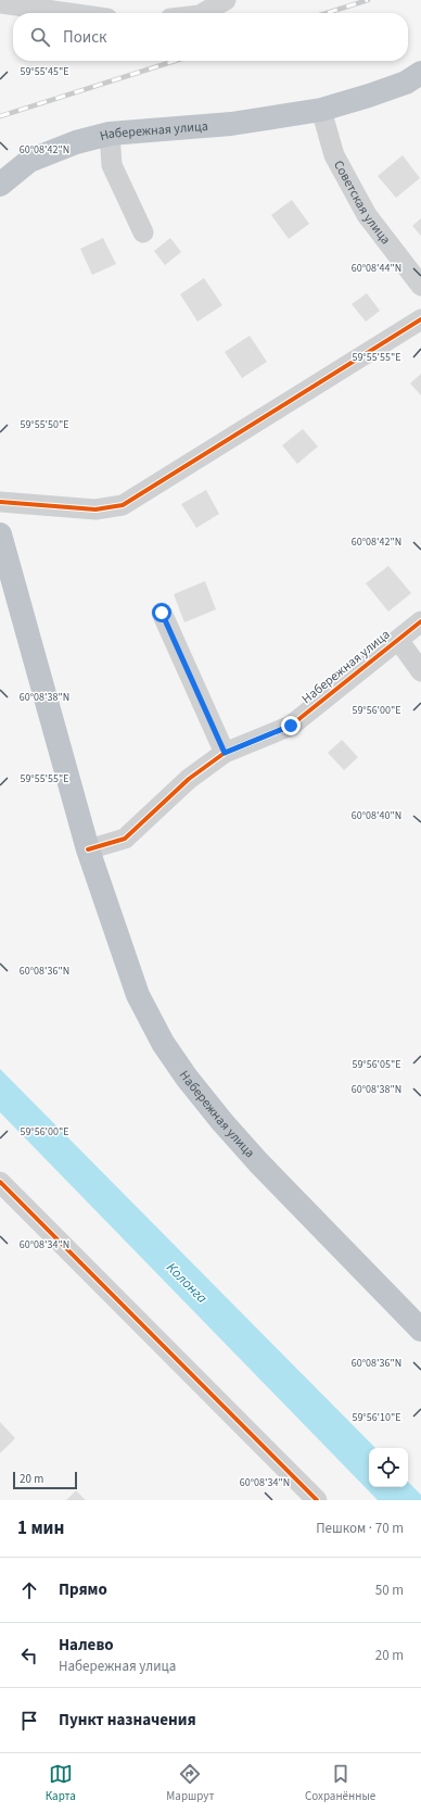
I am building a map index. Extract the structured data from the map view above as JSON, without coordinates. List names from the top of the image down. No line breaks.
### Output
{"streets":{"highway":["Набережная улица"],"street":["Советская улица"]},"crossings":[["Набережная улица","Советская улица"]],"water":["Колонга"],"scale_bar":"20 m","page":{"search":"Поиск","scale":"20 m","heading":["1 мин","Пешком · 70 m"],"list":[["Прямо","50 m"],["Налево","Набережная улица","20 m"],"Пункт назначения"],"nav":["Карта","Маршрут","Сохранённые"]},"coordinates":["59°55'45\"E","60°08'42\"N","60°08'44\"N","59°55'55\"E","59°55'50\"E","60°08'38\"N","59°56'00\"E","60°08'40\"N","60°08'36\"N","59°56'05\"E","60°08'34\"N","59°56'10\"E"]}
